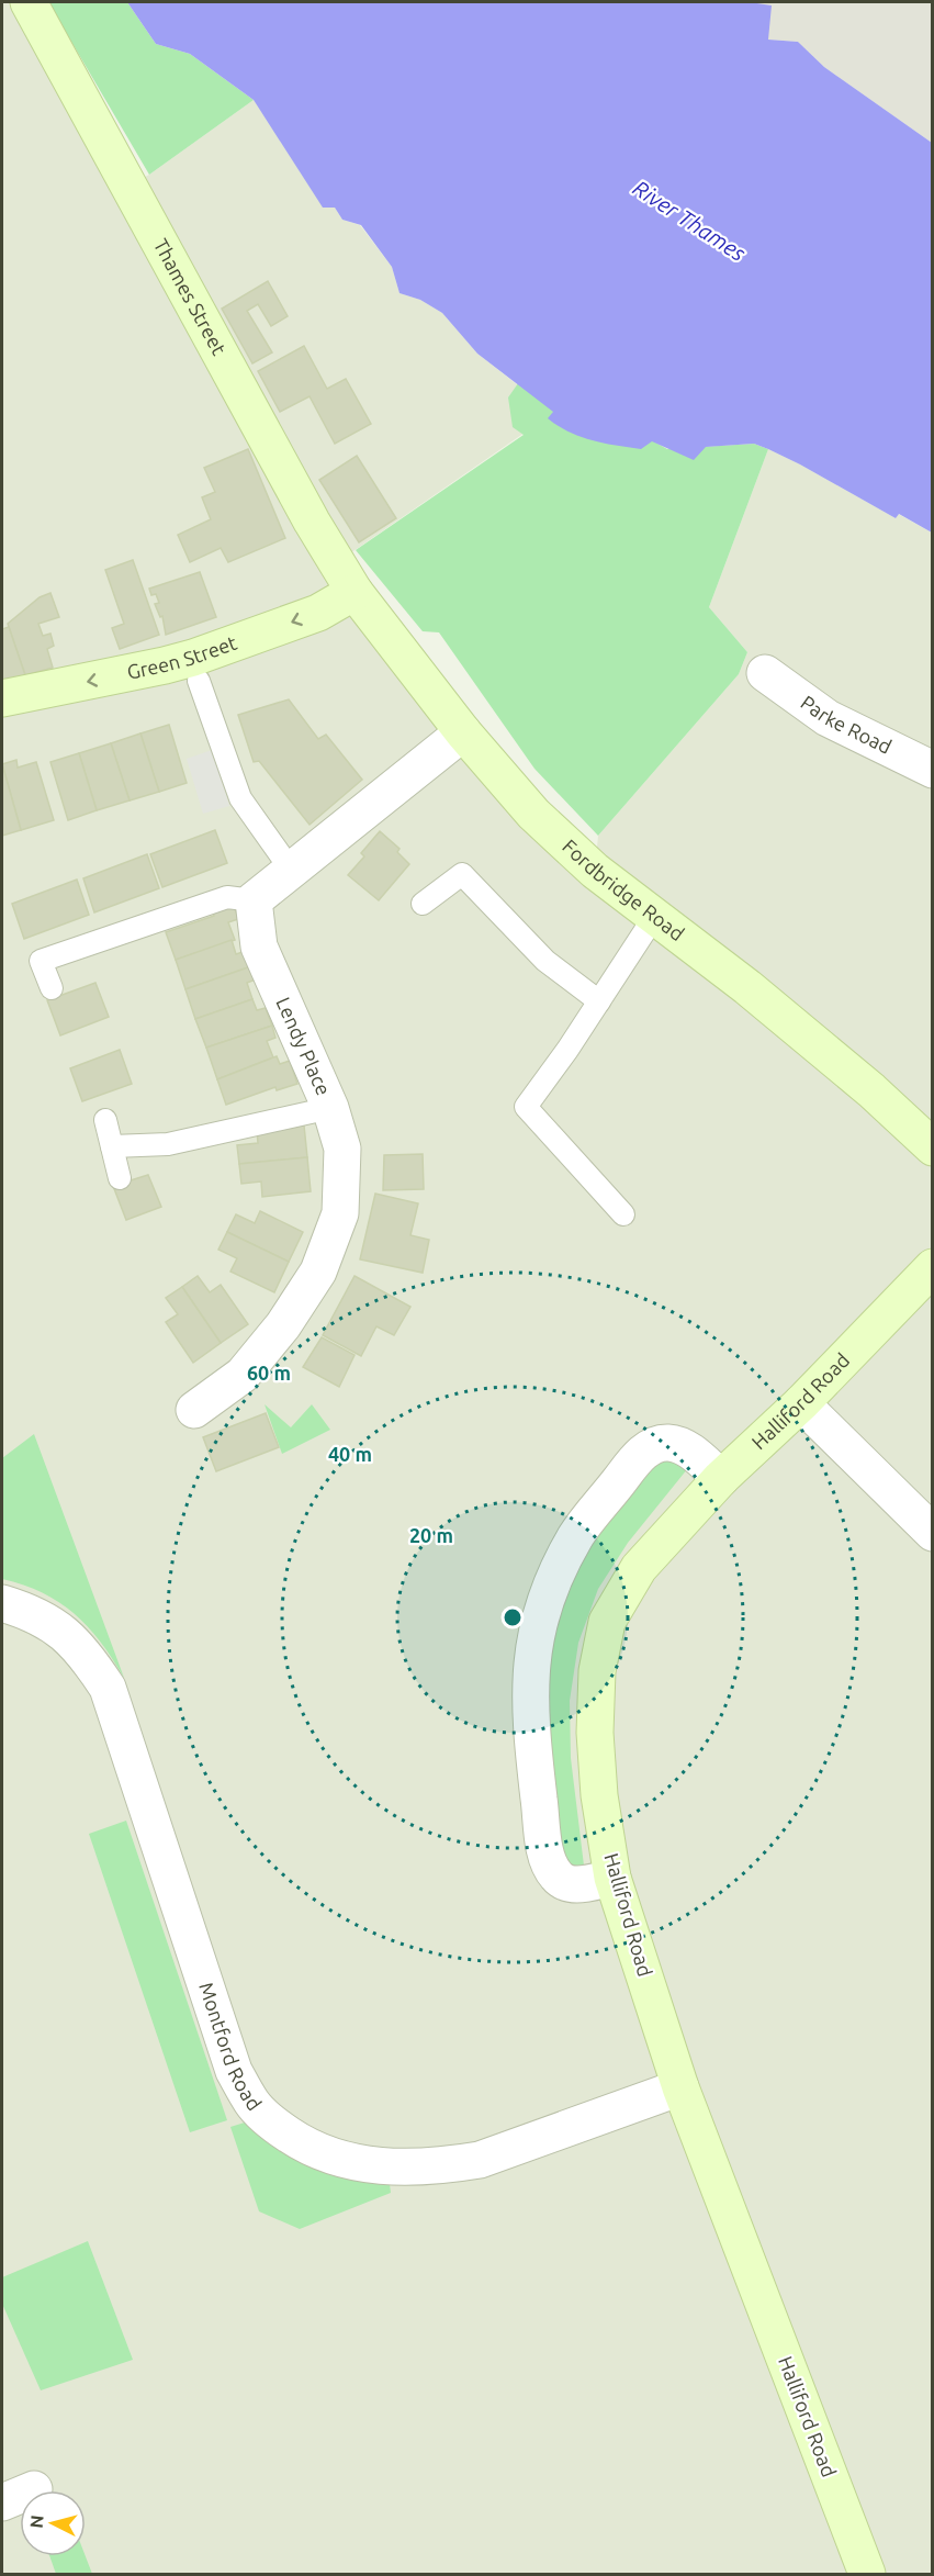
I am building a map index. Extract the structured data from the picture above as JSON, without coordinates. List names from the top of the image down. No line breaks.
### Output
{"streets":{"street":["Thames Street","Green Street","Parke Road","Fordbridge Road","Lendy Place","Halliford Road","Montford Road"]},"crossings":[["Thames Street","Green Street"],["Thames Street","Fordbridge Road"],["Green Street","Fordbridge Road"],["Halliford Road","Montford Road"]],"water":["River Thames"],"north":"left","rings":["60 m","40 m","20 m"]}
